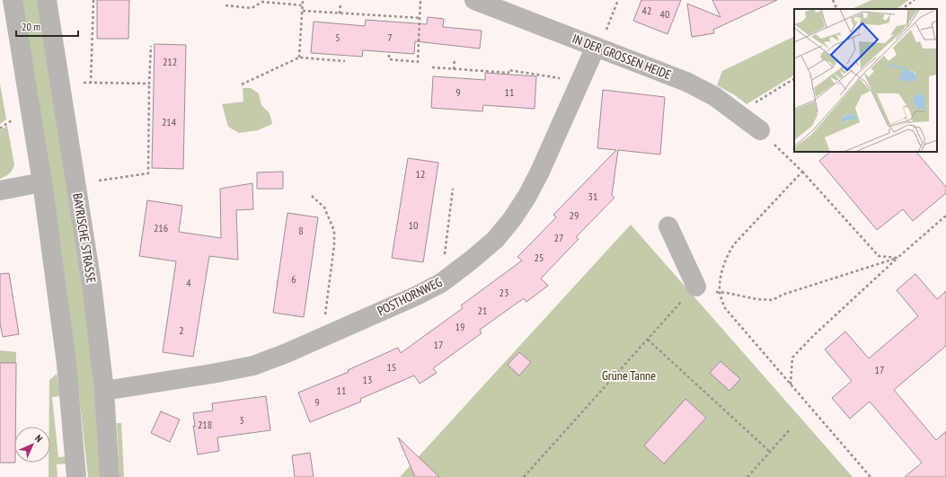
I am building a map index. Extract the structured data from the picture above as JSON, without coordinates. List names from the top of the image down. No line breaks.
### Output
{"streets":{"street":["IN DER GROSSEN HEIDE","BAYRISCHE STRASSE","POSTHORNWEG"]},"crossings":[["IN DER GROSSEN HEIDE","POSTHORNWEG"],["BAYRISCHE STRASSE","POSTHORNWEG"]],"parks":["Grüne Tanne"],"house_numbers":["42","40","5","7","212","9","11","214","12","31","29","10","216","8","27","25","6","4","23","21","19","2","17","15","17","13","11","9","3","218"],"scale_bar":"20 m","north":"top right"}
